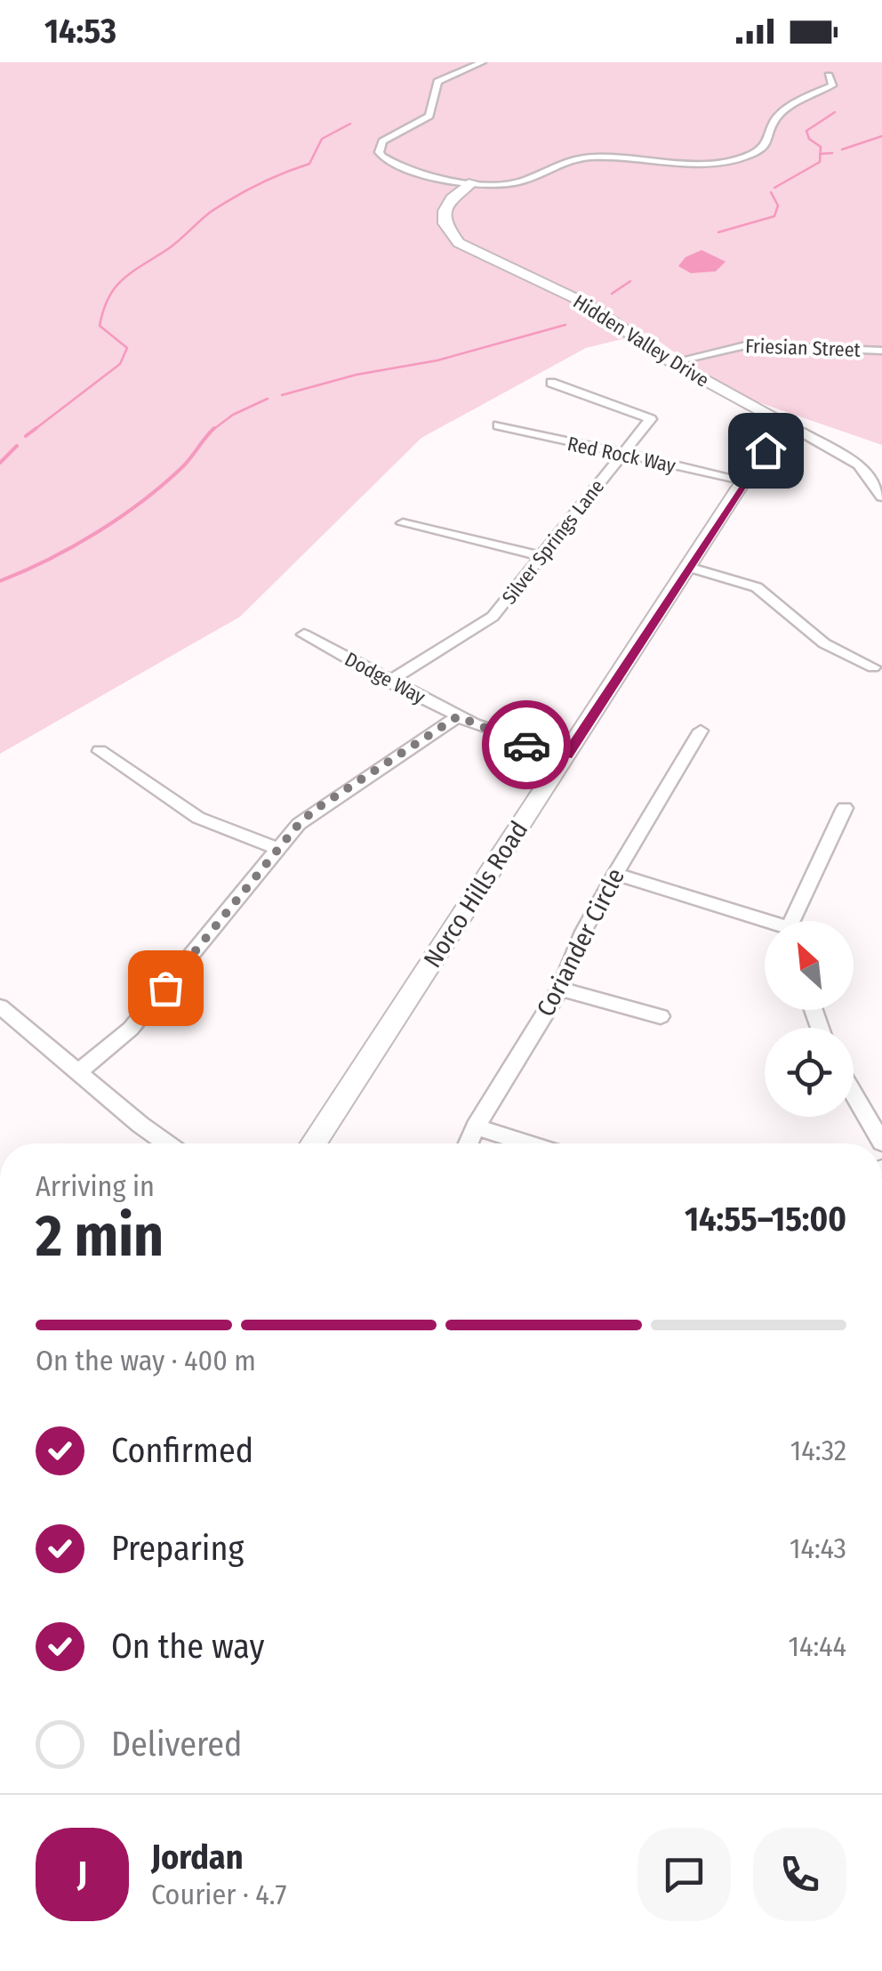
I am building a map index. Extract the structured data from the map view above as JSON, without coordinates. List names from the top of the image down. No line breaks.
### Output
{"streets":{"street":["Hidden Valley Drive","Friesian Street","Red Rock Way","Silver Springs Lane","Dodge Way","Norco Hills Road","Coriander Circle"]},"crossings":[["Hidden Valley Drive","Friesian Street"],["Red Rock Way","Silver Springs Lane"],["Red Rock Way","Norco Hills Road"],["Silver Springs Lane","Dodge Way"],["Dodge Way","Norco Hills Road"]],"north":"top left","page":{"status":"14:53","heading":["2 min","Arriving in","14:55–15:00"],"panel":["Jordan","Courier · 4.7"],"bar":"On the way · 400 m","list":[["Confirmed","14:32"],["Preparing","14:43"],["On the way","14:44"],"Delivered"],"round":"J"}}
